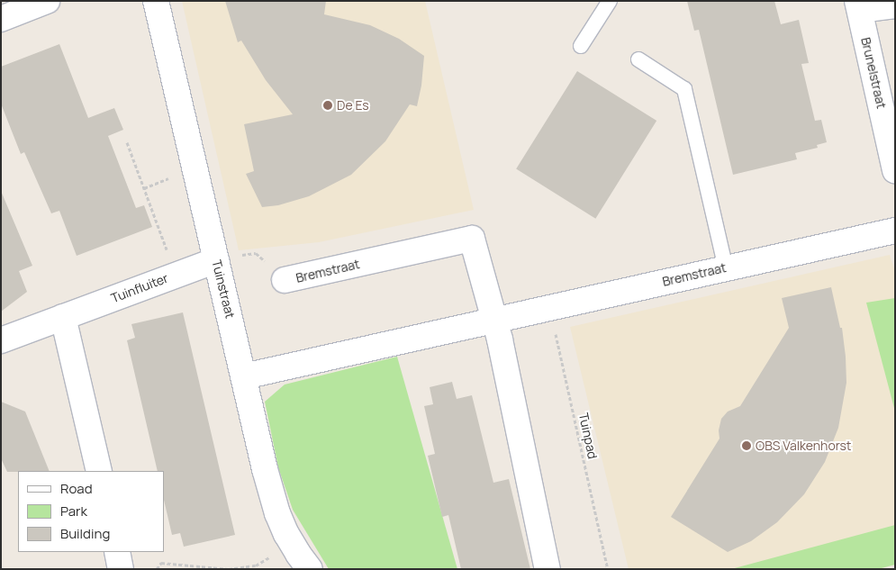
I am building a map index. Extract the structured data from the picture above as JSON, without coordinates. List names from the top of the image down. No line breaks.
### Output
{"streets":{"street":["Brunelstraat","Bremstraat","Tuinfluiter","Tuinstraat"],"path":["Tuinpad"]},"crossings":[["Bremstraat","Tuinfluiter"],["Bremstraat","Tuinstraat"],["Bremstraat","Tuinpad"],["Tuinfluiter","Tuinstraat"]],"places":["De Es","OBS Valkenhorst"],"legend":["Road","Park","Building"]}
